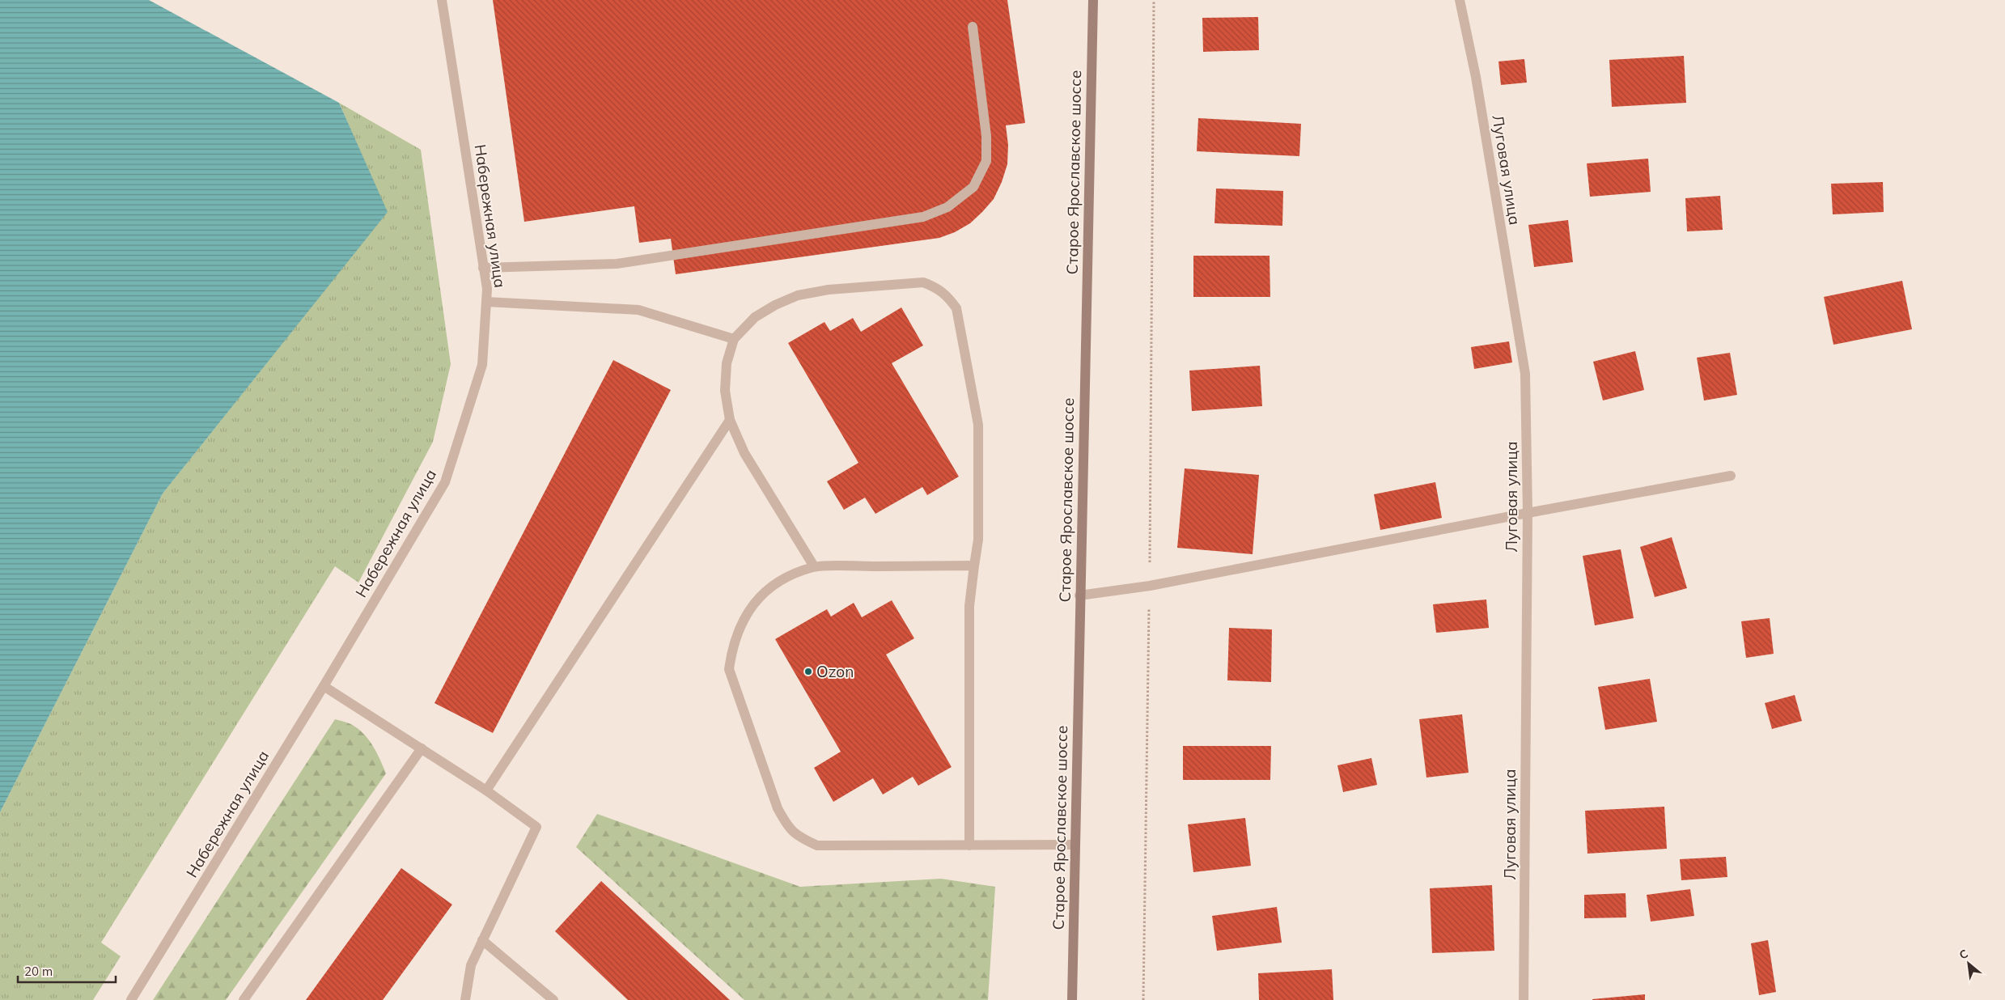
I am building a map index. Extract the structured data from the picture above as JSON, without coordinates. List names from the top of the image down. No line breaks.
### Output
{"streets":{"main road":["Старое Ярославское шоссе"],"street":["Луговая улица","Набережная улица"]},"places":["Ozon"],"scale_bar":"20 m","north":"top left"}
